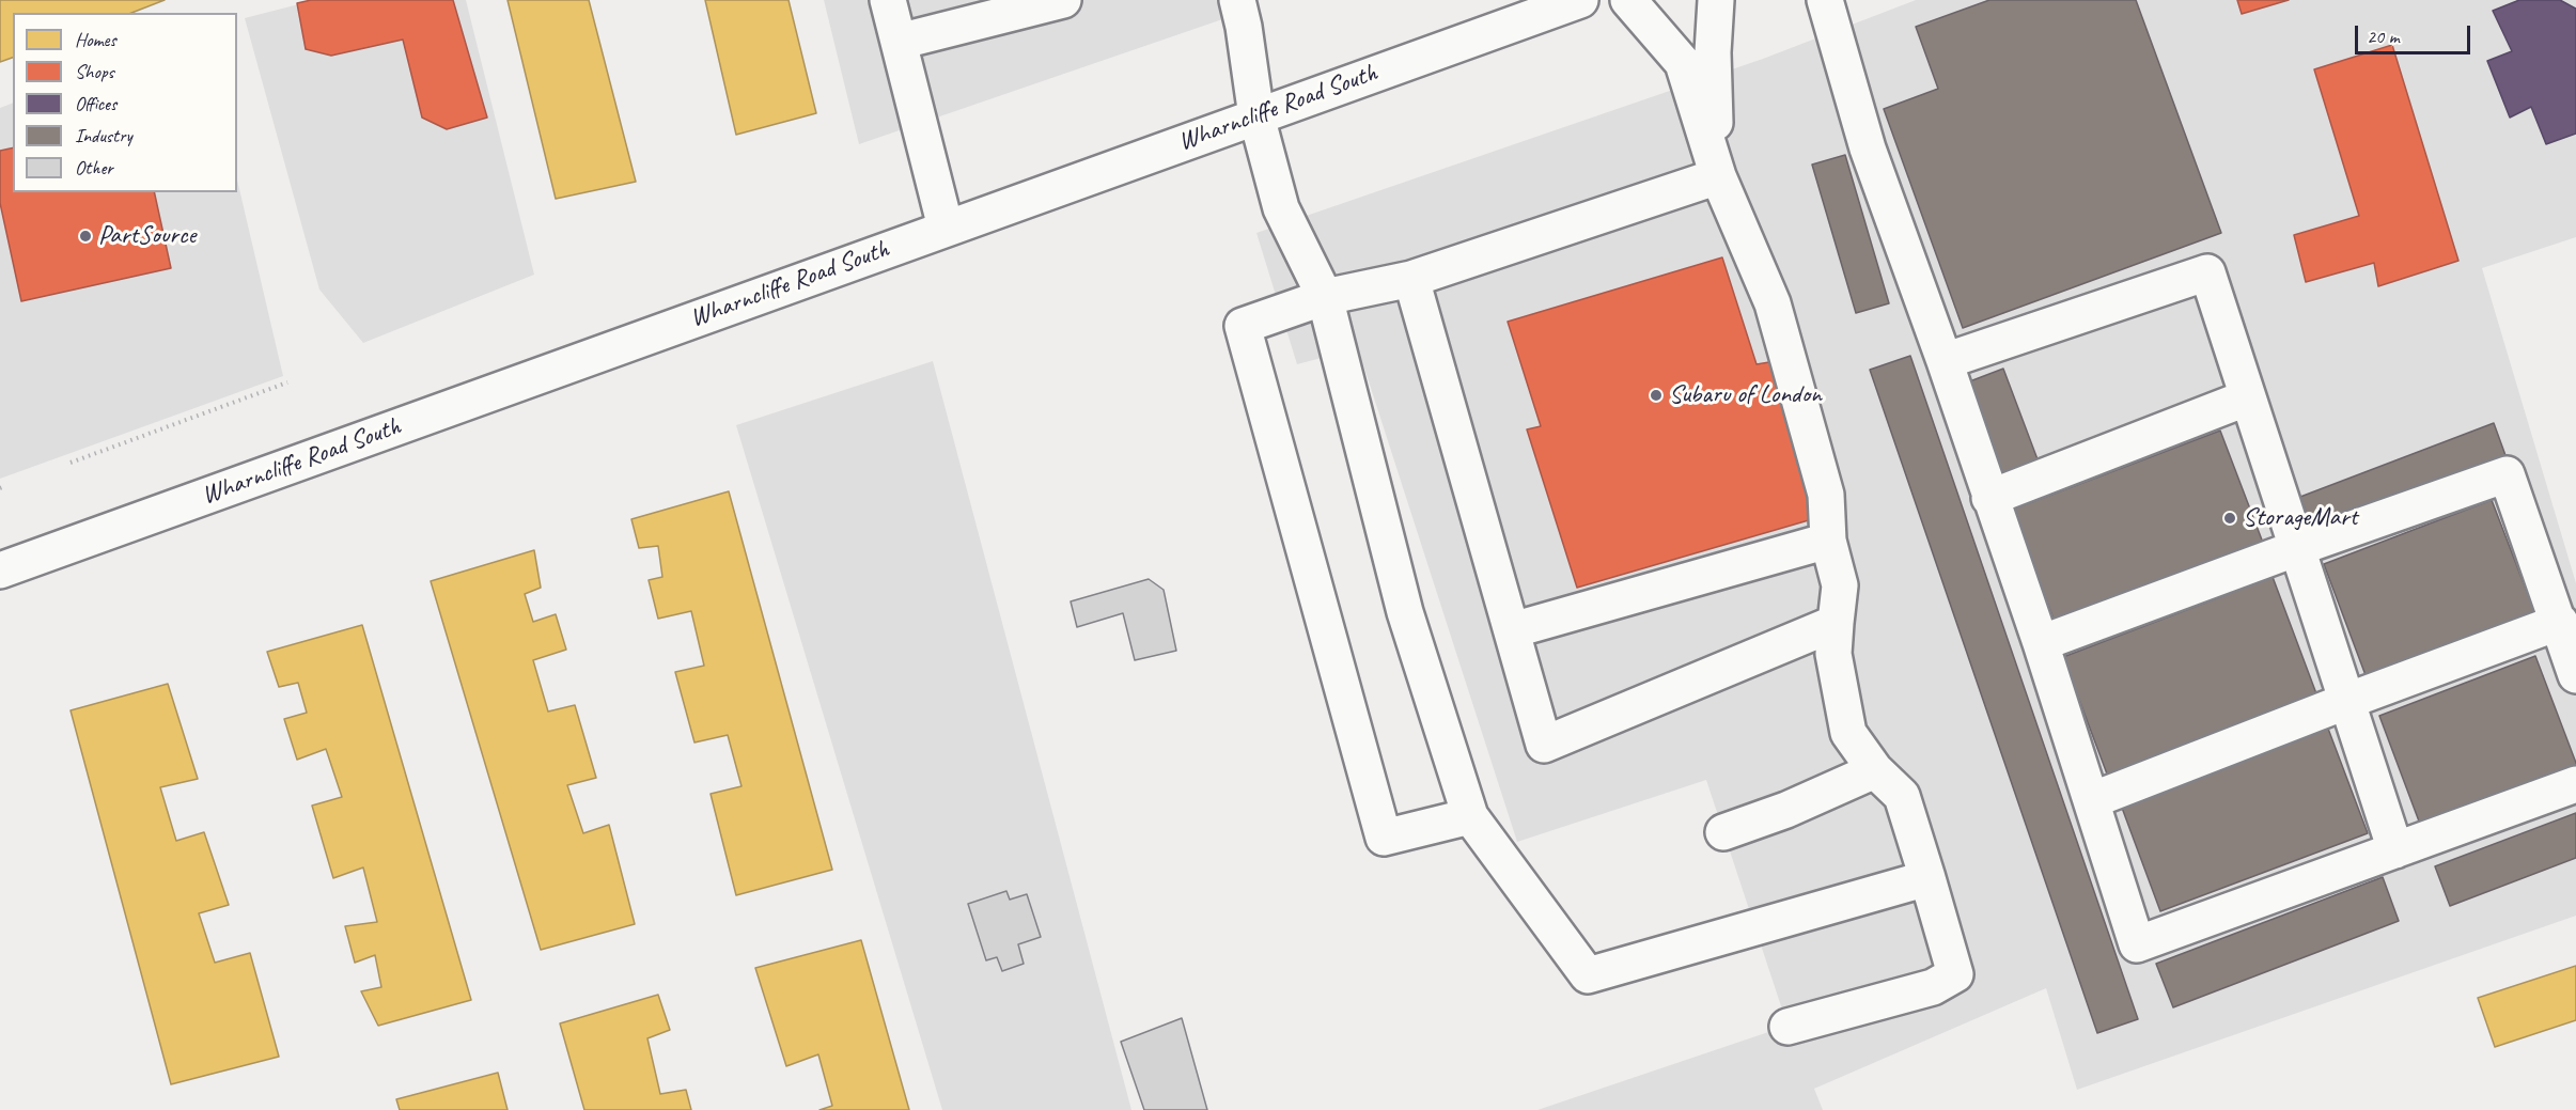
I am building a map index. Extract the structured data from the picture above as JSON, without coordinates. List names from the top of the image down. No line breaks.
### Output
{"streets":{"main road":["Wharncliffe Road South"]},"places":["PartSource","Subaru of London","StorageMart"],"legend":["Homes","Shops","Offices","Industry","Other"],"scale_bar":"20 m"}
